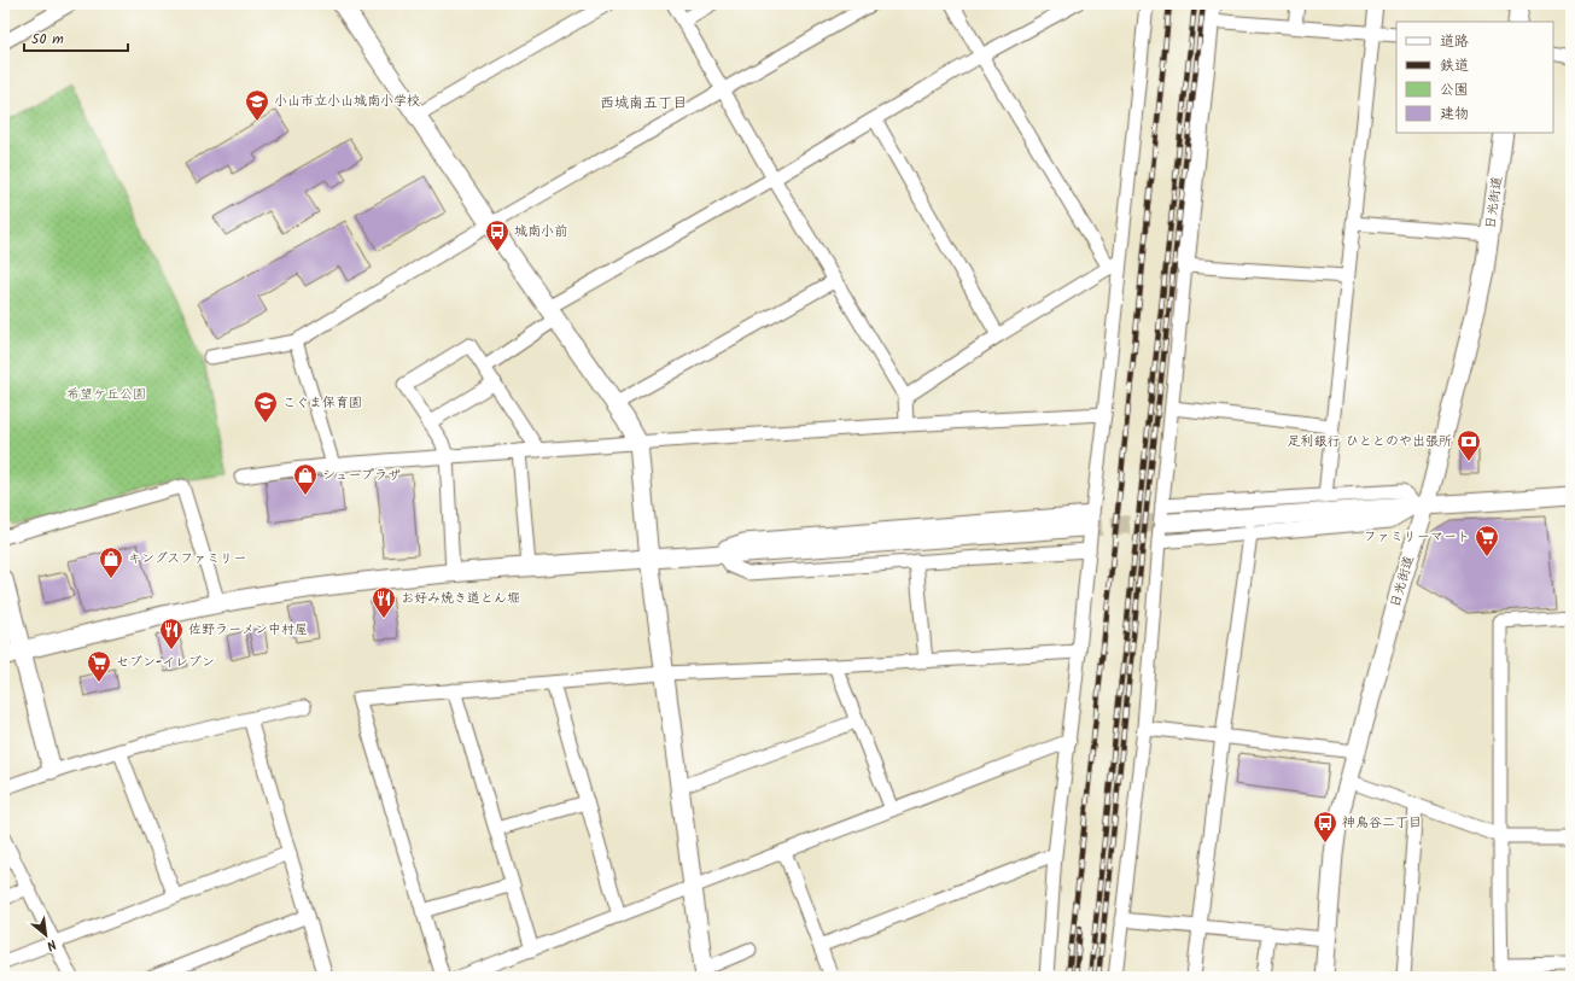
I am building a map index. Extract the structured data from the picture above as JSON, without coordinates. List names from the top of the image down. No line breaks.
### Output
{"streets":{"street":["日光街道"]},"districts":["西城南五丁目"],"parks":["希望ケ丘公園"],"places":{"school or university":["小山市立小山城南小学校","こぐま保育園"],"bus stop":["城南小前","神鳥谷二丁目"],"bank":["足利銀行 ひととのや出張所"],"shop":["シュープラザ","キングスファミリー"],"supermarket":["ファミリーマート","セブン-イレブン"],"restaurant":["お好み焼き道とん堀","佐野ラーメン中村屋"]},"legend":["道路","鉄道","公園","建物"],"scale_bar":"50 m","north":"bottom right"}
